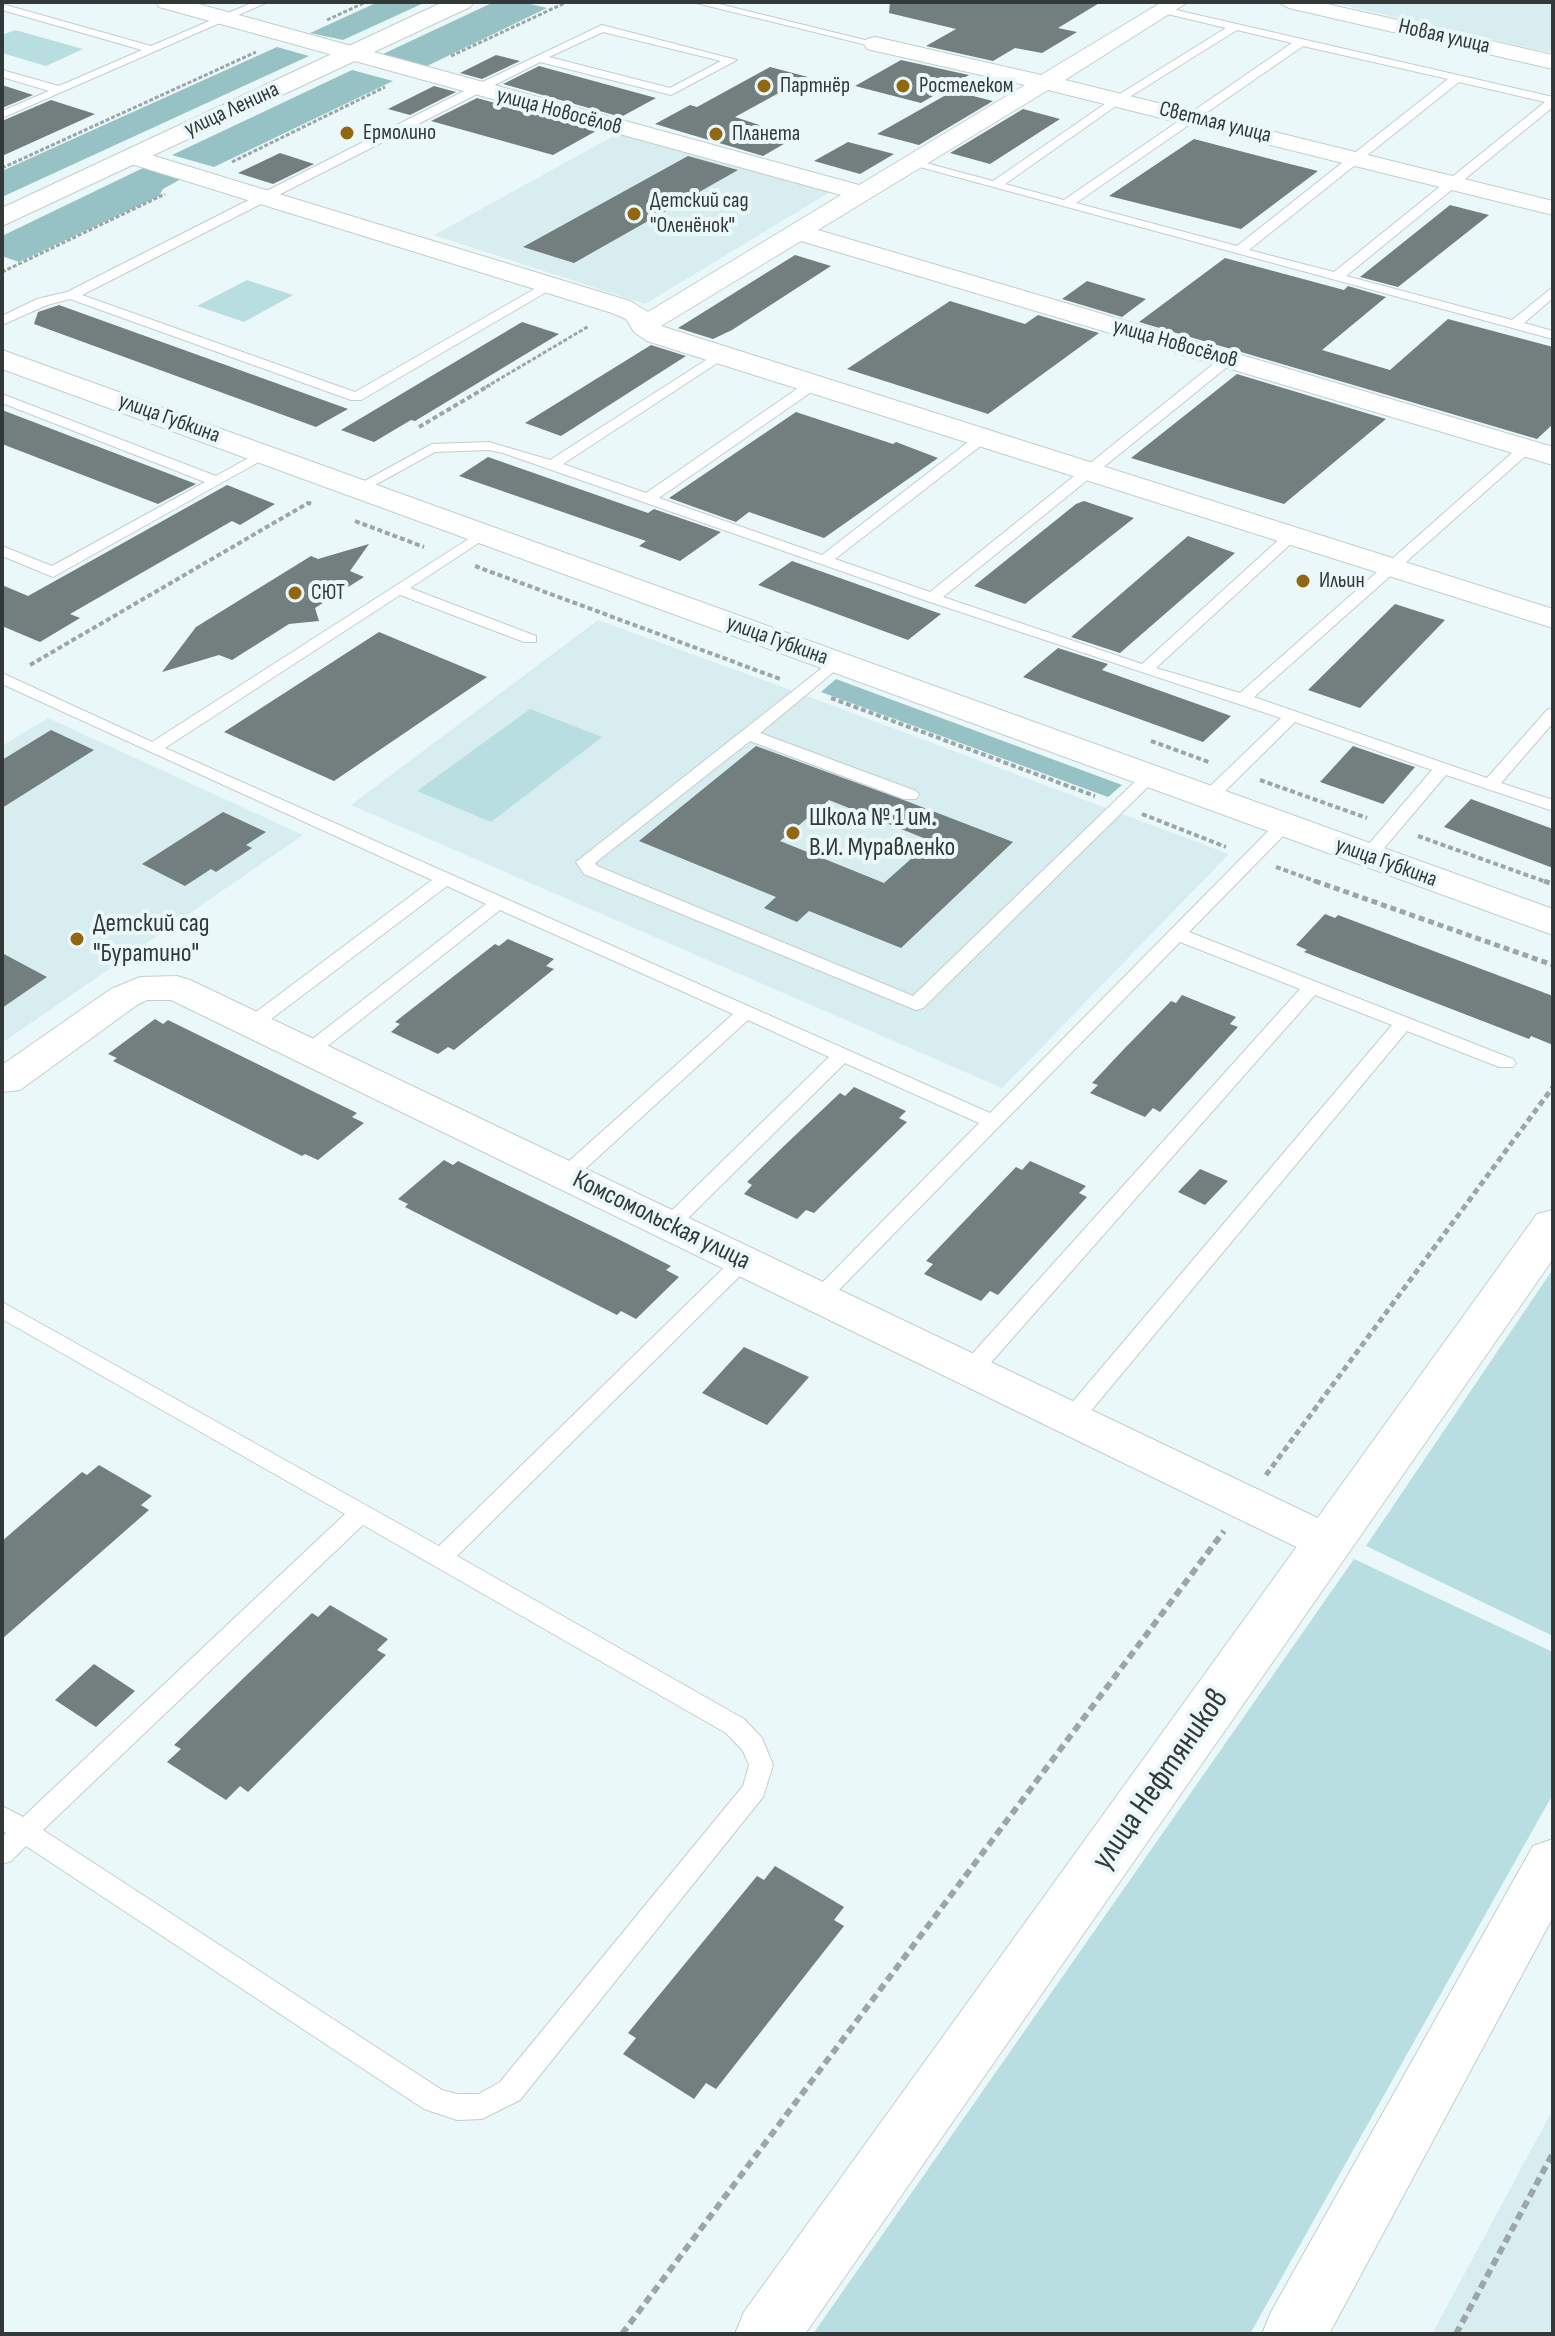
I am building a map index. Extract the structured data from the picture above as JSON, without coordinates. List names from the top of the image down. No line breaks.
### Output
{"streets":{"main road":["улица Ленина","улица Губкина","улица Нефтяников"],"street":["Новая улица","улица Новосёлов","Светлая улица","Комсомольская улица"]},"crossings":[["улица Ленина","улица Новосёлов"],["Комсомольская улица","улица Нефтяников"]],"places":["Партнёр","Ростелеком","Ермолино","Планета","Детский сад \"Оленёнок\"","Ильин","СЮТ","Школа № 1 им. В.И. Муравленко","Детский сад \"Буратино\""]}
